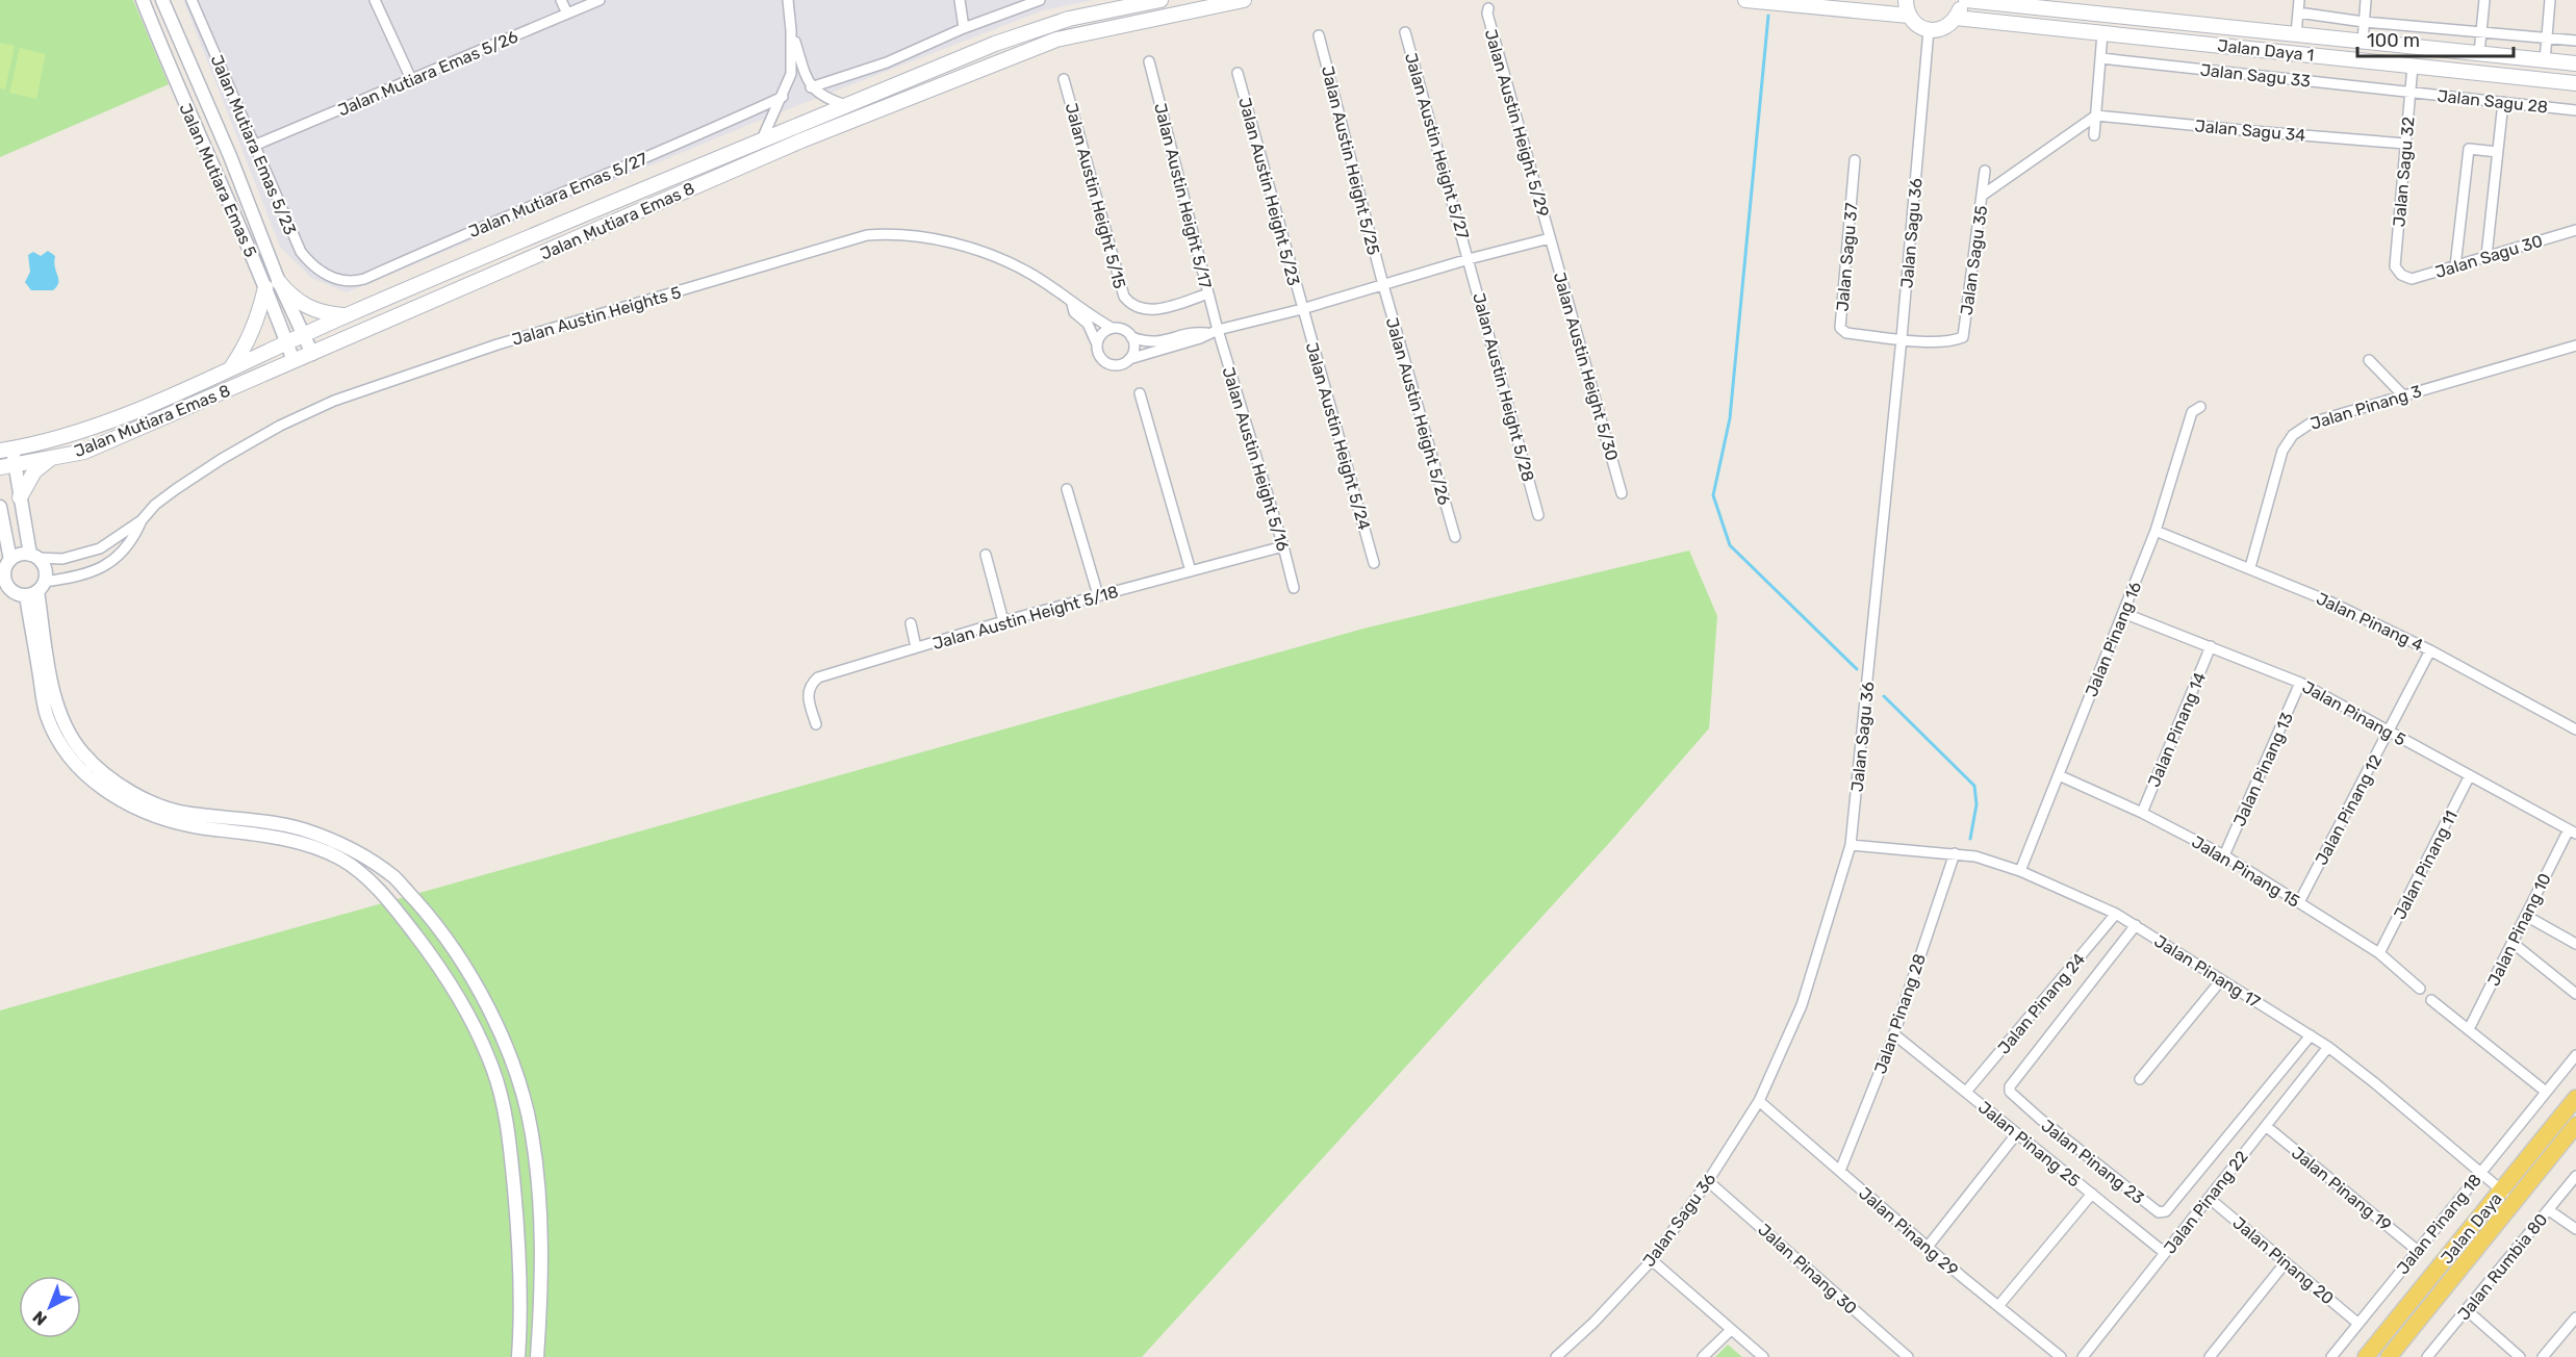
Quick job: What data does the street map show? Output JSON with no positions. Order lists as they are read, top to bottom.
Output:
{
  "streets": {
    "main road": ["Jalan Daya 1", "Jalan Mutiara Emas 8", "Jalan Daya"],
    "street": [
      "Jalan Mutiara Emas 5/26",
      "Jalan Sagu 33",
      "Jalan Sagu 28",
      "Jalan Austin Height 5/29",
      "Jalan Sagu 34",
      "Jalan Mutiara Emas 5/23",
      "Jalan Austin Height 5/27",
      "Jalan Austin Height 5/25",
      "Jalan Sagu 32",
      "Jalan Mutiara Emas 5",
      "Jalan Austin Height 5/23",
      "Jalan Mutiara Emas 5/27",
      "Jalan Austin Height 5/15",
      "Jalan Austin Height 5/17",
      "Jalan Sagu 36",
      "Jalan Sagu 30",
      "Jalan Sagu 37",
      "Jalan Sagu 35",
      "Jalan Austin Heights 5",
      "Jalan Austin Height 5/30",
      "Jalan Austin Height 5/28",
      "Jalan Pinang 3",
      "Jalan Austin Height 5/26",
      "Jalan Austin Height 5/24",
      "Jalan Austin Height 5/16",
      "Jalan Austin Height 5/18",
      "Jalan Pinang 4",
      "Jalan Pinang 16",
      "Jalan Pinang 5",
      "Jalan Pinang 14",
      "Jalan Pinang 13",
      "Jalan Pinang 12",
      "Jalan Pinang 11",
      "Jalan Pinang 15",
      "Jalan Pinang 10",
      "Jalan Pinang 17",
      "Jalan Pinang 24",
      "Jalan Pinang 28",
      "Jalan Pinang 25",
      "Jalan Pinang 23",
      "Jalan Pinang 19",
      "Jalan Pinang 22",
      "Jalan Pinang 18",
      "Jalan Pinang 29",
      "Jalan Pinang 20",
      "Jalan Rumbia 80",
      "Jalan Pinang 30"
    ]
  },
  "crossings": [
    ["Jalan Daya 1", "Jalan Sagu 32"],
    ["Jalan Mutiara Emas 5/26", "Jalan Mutiara Emas 5/23"],
    ["Jalan Sagu 33", "Jalan Sagu 28"],
    ["Jalan Sagu 33", "Jalan Sagu 32"],
    ["Jalan Sagu 28", "Jalan Sagu 32"],
    ["Jalan Austin Height 5/29", "Jalan Austin Height 5/30"],
    ["Jalan Sagu 34", "Jalan Sagu 32"],
    ["Jalan Sagu 34", "Jalan Sagu 35"],
    ["Jalan Mutiara Emas 5/23", "Jalan Mutiara Emas 5/27"],
    ["Jalan Austin Height 5/27", "Jalan Austin Height 5/28"],
    ["Jalan Austin Height 5/25", "Jalan Austin Height 5/26"],
    ["Jalan Sagu 32", "Jalan Sagu 30"],
    ["Jalan Mutiara Emas 5", "Jalan Mutiara Emas 8"],
    ["Jalan Austin Height 5/23", "Jalan Austin Height 5/24"],
    ["Jalan Austin Height 5/15", "Jalan Austin Height 5/17"],
    ["Jalan Austin Height 5/17", "Jalan Austin Height 5/16"],
    ["Jalan Sagu 36", "Jalan Sagu 37"],
    ["Jalan Sagu 36", "Jalan Sagu 35"],
    ["Jalan Sagu 36", "Jalan Pinang 17"],
    ["Jalan Sagu 36", "Jalan Pinang 29"],
    ["Jalan Sagu 36", "Jalan Pinang 30"],
    ["Jalan Sagu 37", "Jalan Sagu 35"],
    ["Jalan Pinang 3", "Jalan Pinang 4"],
    ["Jalan Austin Height 5/16", "Jalan Austin Height 5/18"],
    ["Jalan Pinang 4", "Jalan Pinang 16"],
    ["Jalan Pinang 4", "Jalan Pinang 12"],
    ["Jalan Pinang 16", "Jalan Pinang 5"],
    ["Jalan Pinang 16", "Jalan Pinang 15"],
    ["Jalan Pinang 16", "Jalan Pinang 17"],
    ["Jalan Pinang 5", "Jalan Pinang 14"],
    ["Jalan Pinang 5", "Jalan Pinang 13"],
    ["Jalan Pinang 5", "Jalan Pinang 12"],
    ["Jalan Pinang 5", "Jalan Pinang 11"],
    ["Jalan Pinang 5", "Jalan Pinang 10"],
    ["Jalan Pinang 14", "Jalan Pinang 15"],
    ["Jalan Pinang 13", "Jalan Pinang 15"],
    ["Jalan Pinang 12", "Jalan Pinang 15"],
    ["Jalan Pinang 11", "Jalan Pinang 15"],
    ["Jalan Pinang 17", "Jalan Pinang 24"],
    ["Jalan Pinang 17", "Jalan Pinang 28"],
    ["Jalan Pinang 17", "Jalan Pinang 23"],
    ["Jalan Pinang 17", "Jalan Pinang 22"],
    ["Jalan Pinang 17", "Jalan Pinang 18"],
    ["Jalan Pinang 17", "Jalan Daya"],
    ["Jalan Pinang 24", "Jalan Pinang 25"],
    ["Jalan Pinang 28", "Jalan Pinang 25"],
    ["Jalan Pinang 28", "Jalan Pinang 29"],
    ["Jalan Pinang 25", "Jalan Pinang 22"],
    ["Jalan Pinang 19", "Jalan Pinang 22"],
    ["Jalan Pinang 19", "Jalan Pinang 18"],
    ["Jalan Pinang 22", "Jalan Pinang 20"],
    ["Jalan Pinang 18", "Jalan Pinang 20"]
  ],
  "scale_bar": "100 m",
  "north": "bottom left"
}
